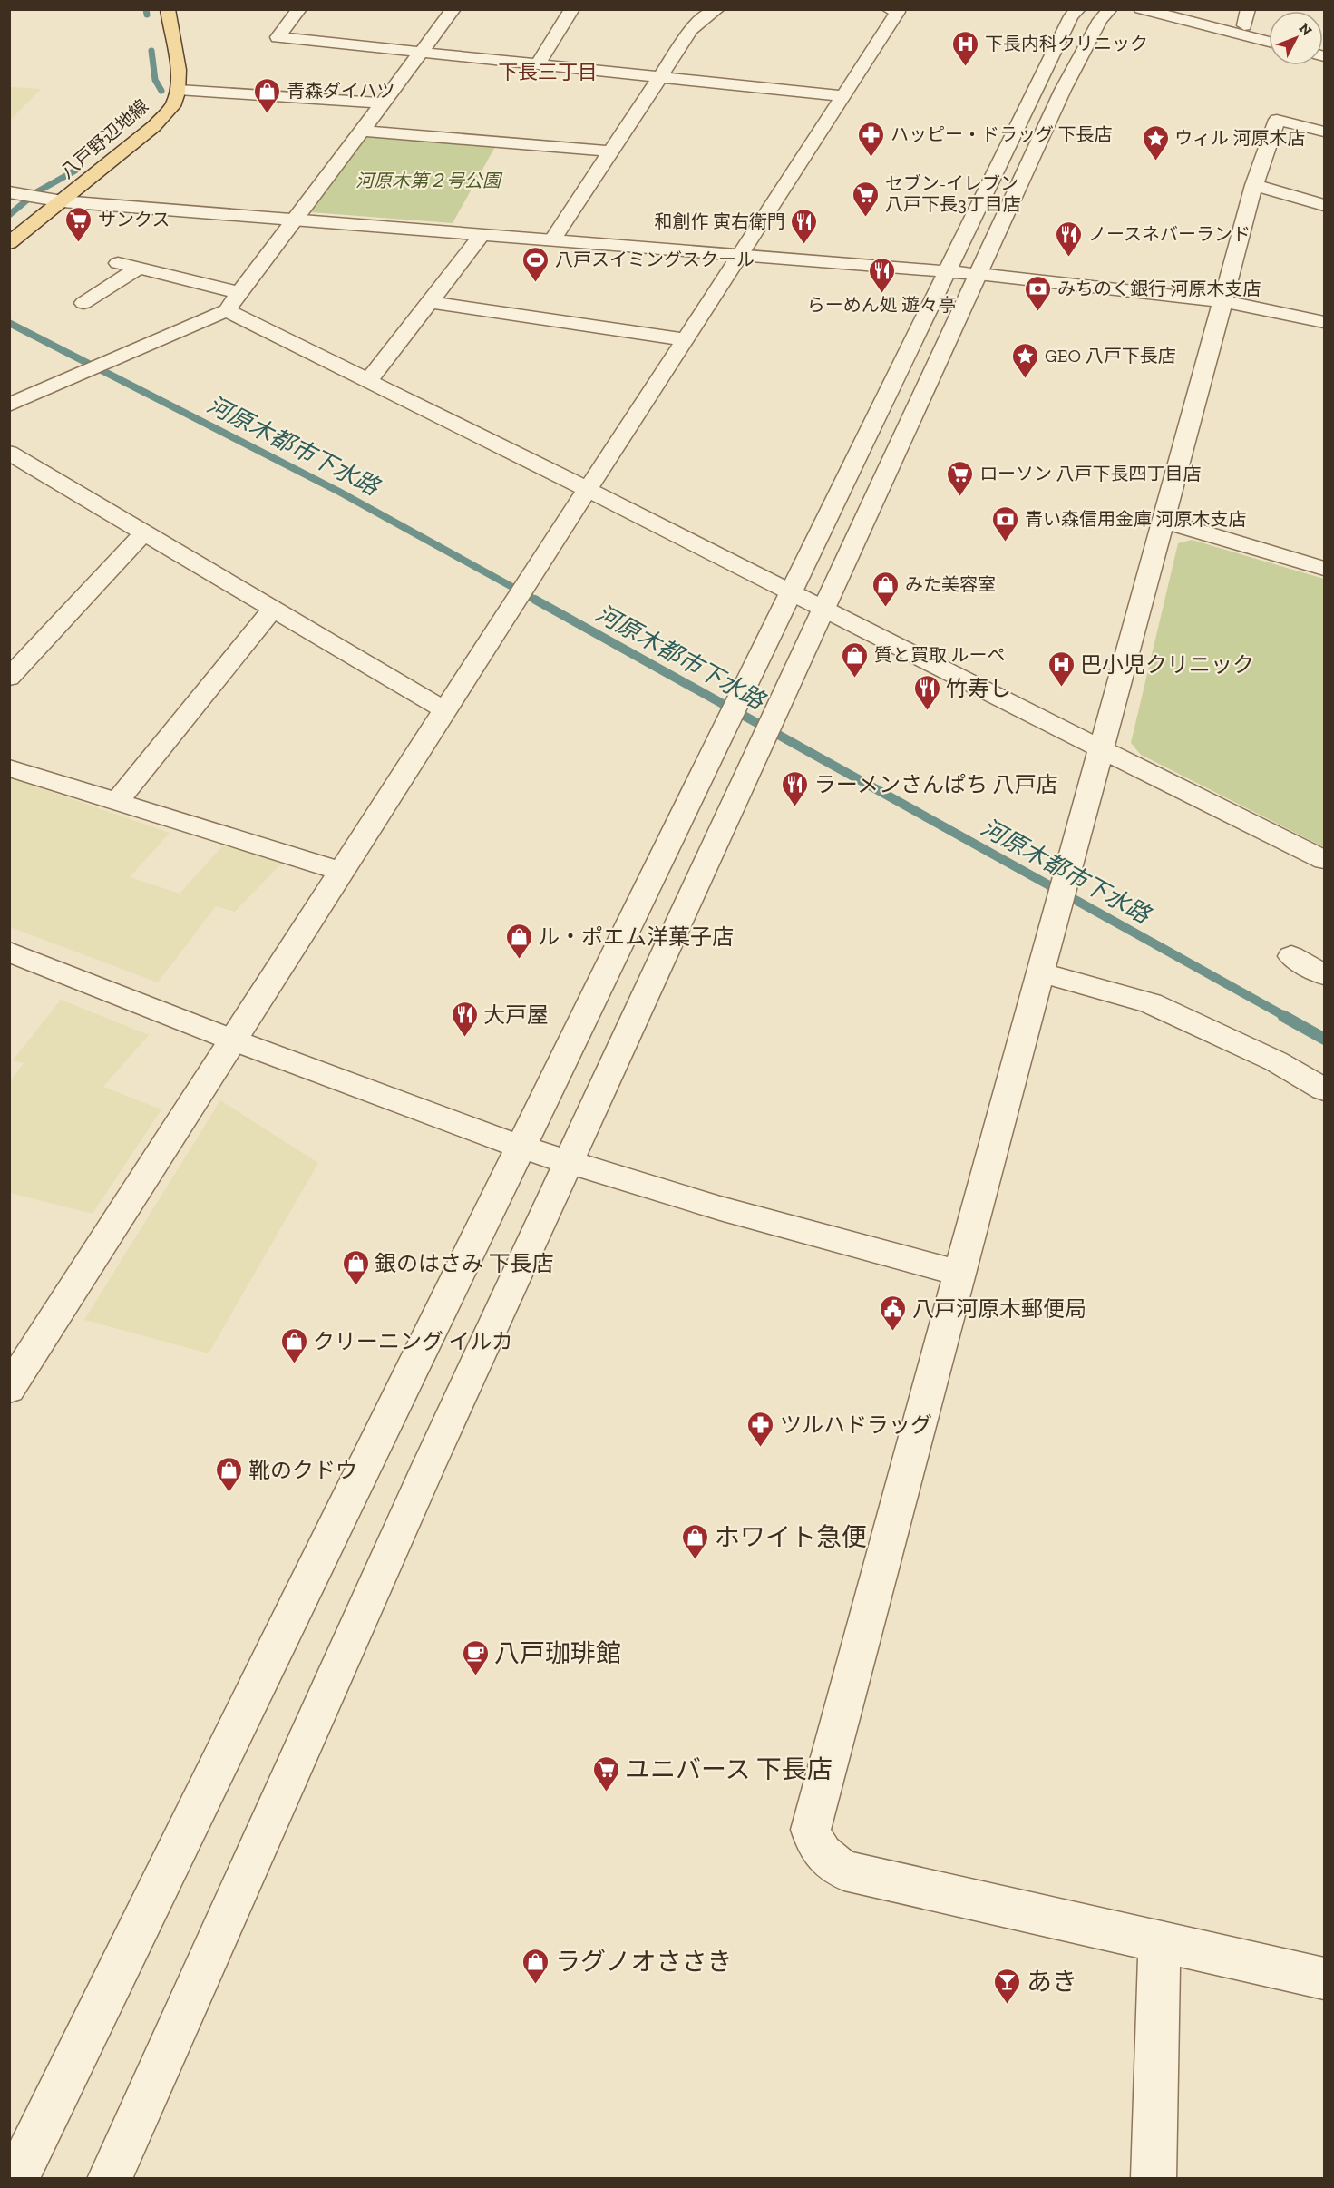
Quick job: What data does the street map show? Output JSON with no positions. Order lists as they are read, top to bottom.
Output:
{
  "streets": {
    "main road": ["八戸野辺地線"]
  },
  "districts": ["下長三丁目"],
  "water": ["河原木都市下水路"],
  "parks": ["河原木第２号公園"],
  "places": {
    "hospital": ["下長内科クリニック", "巴小児クリニック"],
    "shop": [
      "青森ダイハツ",
      "みた美容室",
      "質と買取 ルーペ",
      "ル・ポエム洋菓子店",
      "銀のはさみ 下長店",
      "クリーニング イルカ",
      "靴のクドウ",
      "ホワイト急便",
      "ラグノオささき"
    ],
    "pharmacy": ["ハッピー・ドラッグ 下長店", "ツルハドラッグ"],
    "place": ["ウィル 河原木店", "GEO 八戸下長店"],
    "supermarket": [
      "セブン-イレブン 八戸下長3丁目店",
      "サンクス",
      "ローソン 八戸下長四丁目店",
      "ユニバース 下長店"
    ],
    "restaurant": [
      "和創作 寅右衛門",
      "ノースネバーランド",
      "らーめん処 遊々亭",
      "竹寿し",
      "ラーメンさんぱち 八戸店",
      "大戸屋"
    ],
    "sports": ["八戸スイミングスクール"],
    "bank": ["みちのく銀行 河原木支店", "青い森信用金庫 河原木支店"],
    "public building": ["八戸河原木郵便局"],
    "cafe": ["八戸珈琲館"],
    "bar": ["あき"]
  },
  "north": "top right"
}
